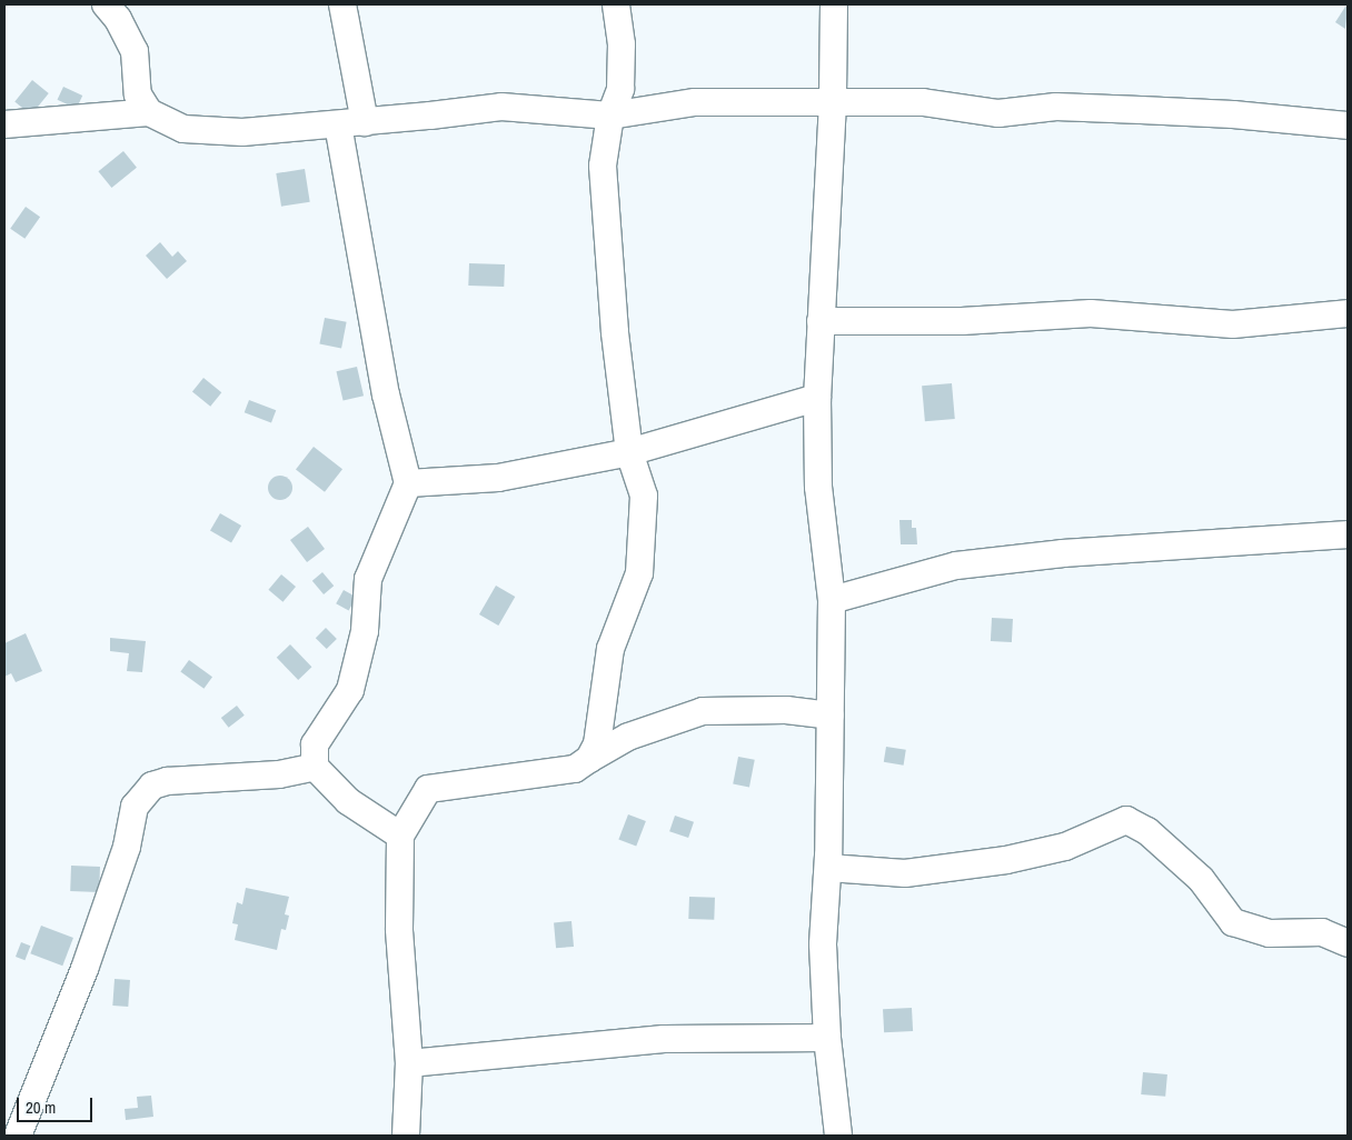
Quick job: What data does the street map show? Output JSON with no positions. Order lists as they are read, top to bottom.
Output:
{
  "scale_bar": "20 m"
}
